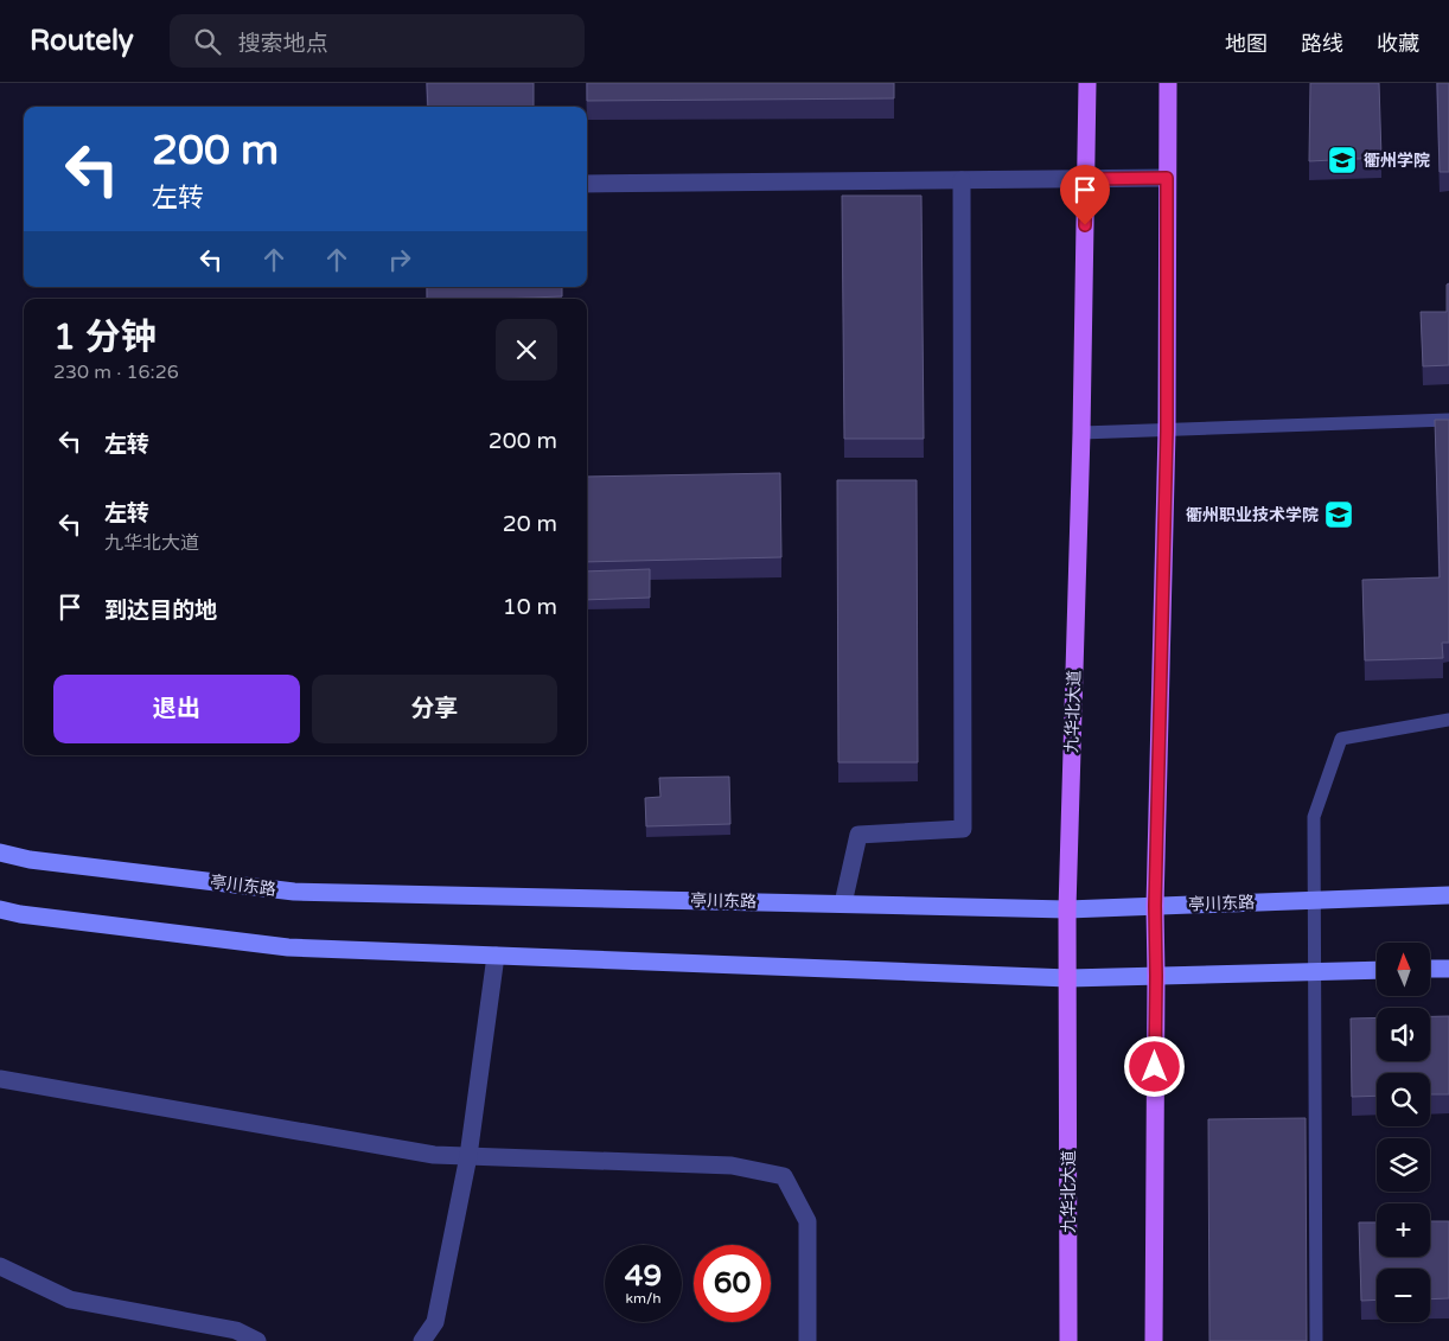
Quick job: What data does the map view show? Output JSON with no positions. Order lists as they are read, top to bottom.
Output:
{
  "streets": {
    "main road": ["九华北大道", "亭川东路"]
  },
  "crossings": [
    ["九华北大道", "亭川东路"]
  ],
  "places": {
    "school or university": ["衢州学院", "衢州职业技术学院"]
  },
  "north": "top",
  "page": {
    "header": "Routely",
    "search": "搜索地点",
    "nav": ["地图", "路线", "收藏"],
    "turn": ["200 m", "左转"],
    "heading": ["1 分钟", "230 m · 16:26"],
    "list": [
      {
        "name": "左转",
        "value": "200 m"
      },
      {
        "name": "左转",
        "note": "九华北大道",
        "value": "20 m"
      },
      {
        "name": "到达目的地",
        "value": "10 m"
      }
    ],
    "buttons": ["退出", "分享"],
    "map_buttons": ["+", "−"],
    "speed": "49 km/h",
    "limit": "60"
  }
}
